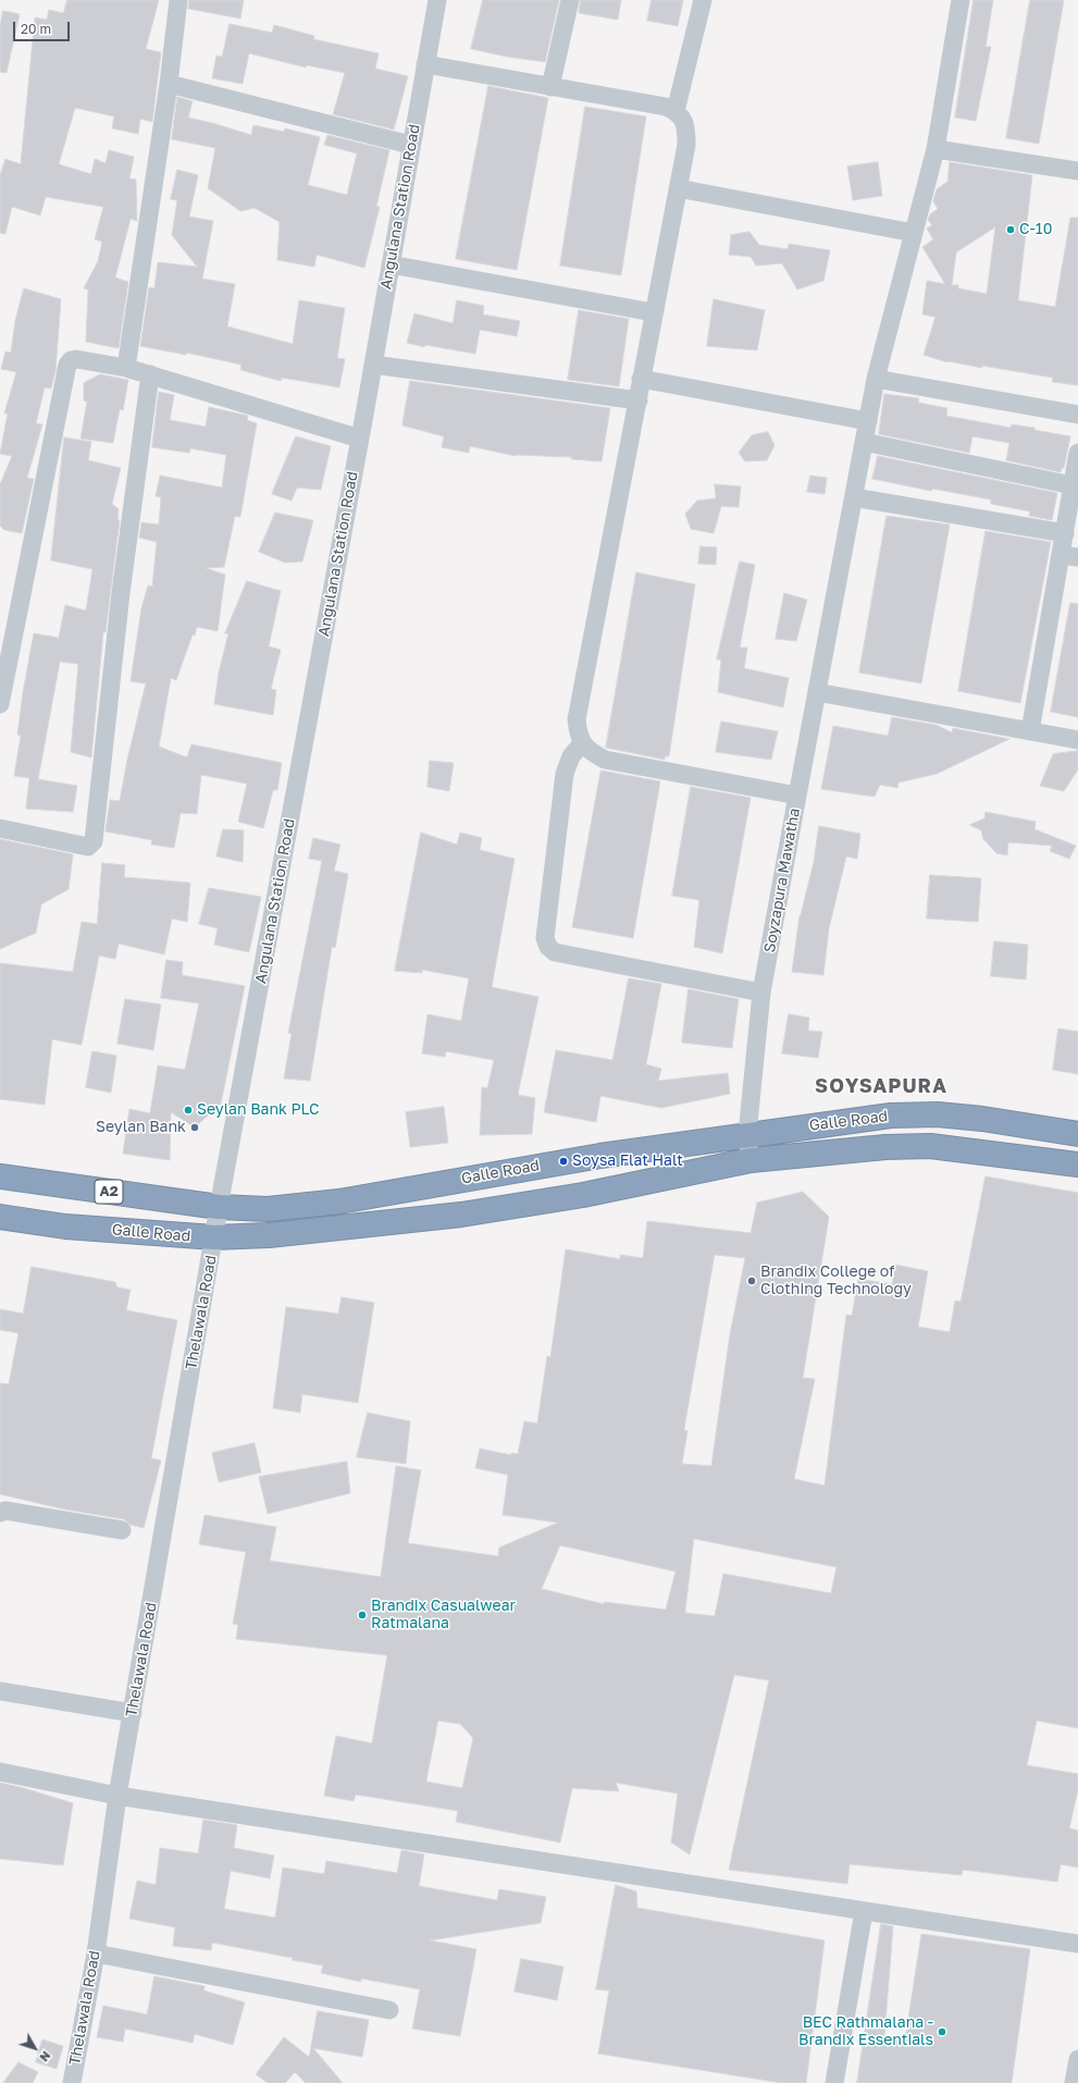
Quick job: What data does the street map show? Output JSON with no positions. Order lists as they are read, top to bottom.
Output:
{
  "streets": {
    "highway": ["Galle Road", "A2"],
    "street": ["Angulana Station Road", "Soyzapura Mawatha", "Thelawala Road"]
  },
  "crossings": [
    ["Angulana Station Road", "Galle Road"],
    ["Soyzapura Mawatha", "Galle Road"],
    ["Galle Road", "Thelawala Road"]
  ],
  "districts": ["SOYSAPURA"],
  "places": [
    "C-10",
    "Seylan Bank PLC",
    "Seylan Bank",
    "Soysa Flat Halt",
    "Brandix College of Clothing Technology",
    "Brandix Casualwear Ratmalana",
    "BEC Rathmalana - Brandix Essentials"
  ],
  "scale_bar": "20 m",
  "north": "bottom right"
}
